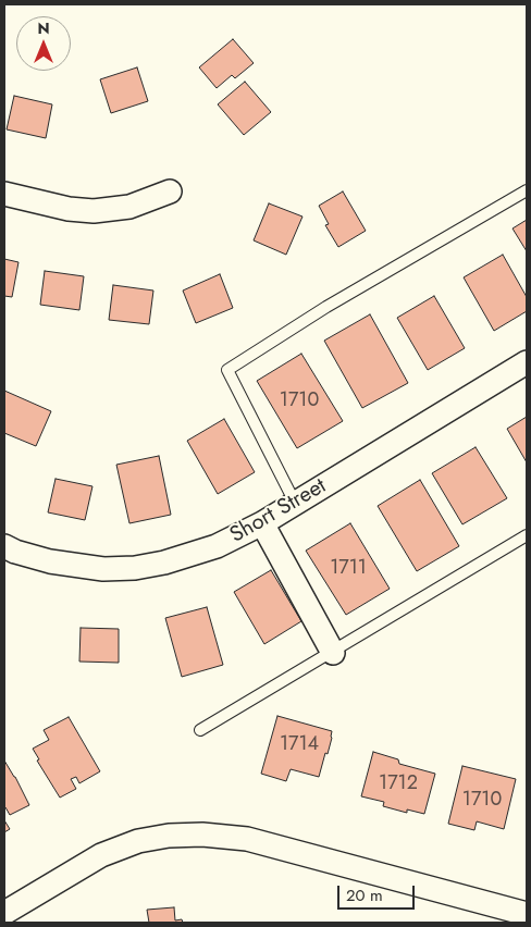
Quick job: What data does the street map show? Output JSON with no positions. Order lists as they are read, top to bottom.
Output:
{
  "streets": {
    "street": ["Short Street"]
  },
  "house_numbers": [
    "1710",
    "1711",
    "1714",
    "1712",
    "1710"
  ],
  "scale_bar": "20 m",
  "north": "top"
}
